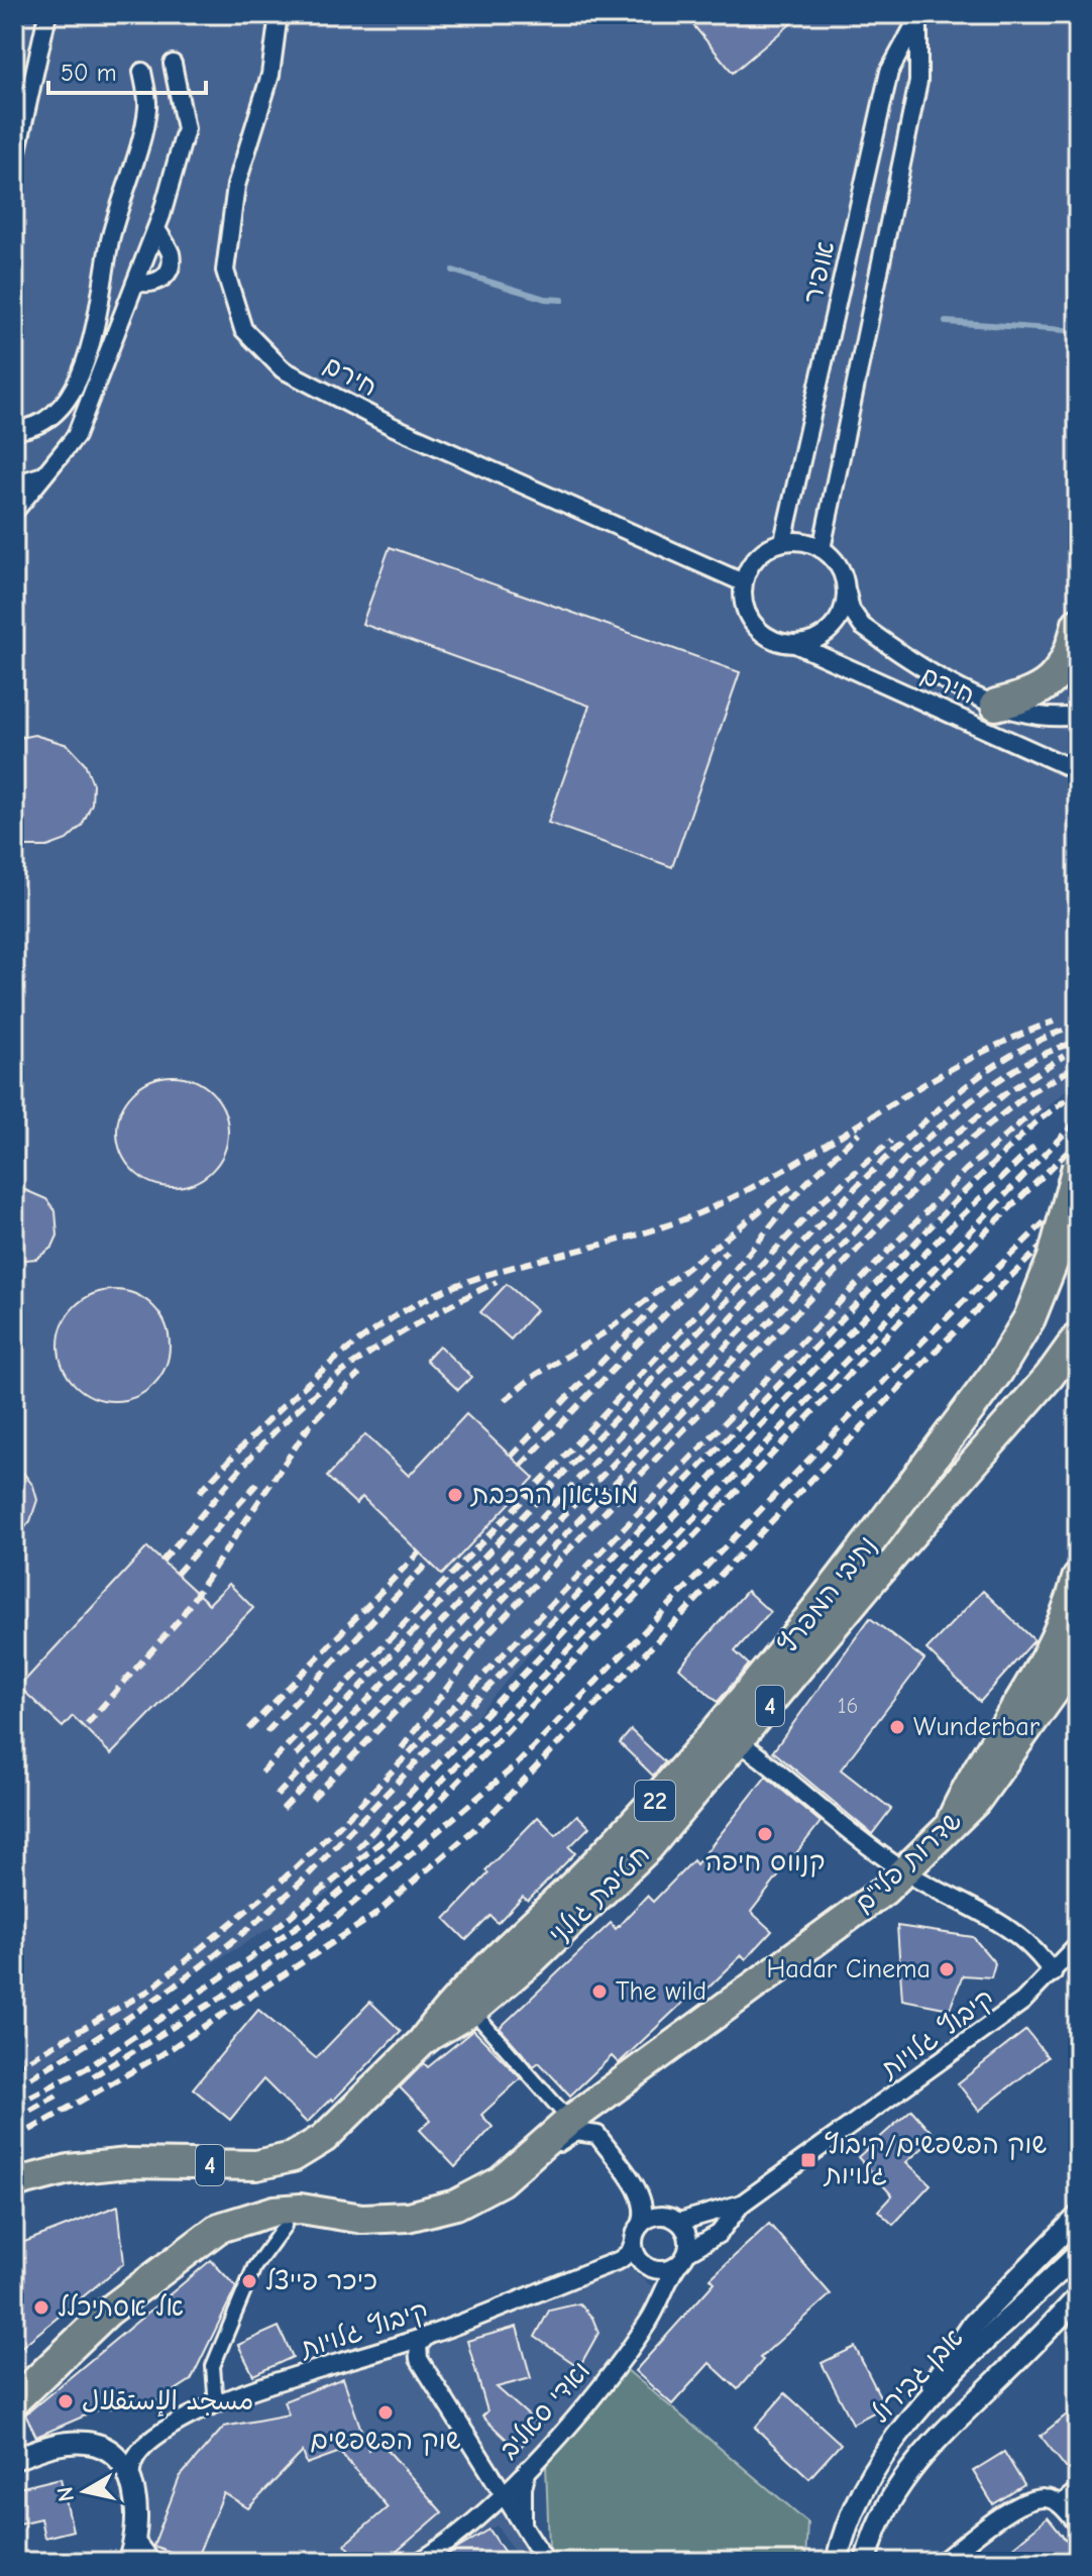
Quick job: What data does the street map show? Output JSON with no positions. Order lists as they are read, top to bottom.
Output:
{
  "streets": {
    "highway": [
      "נתיבי המפרץ",
      "4",
      "22",
      "שדרות פלי\"ם",
      "חטיבת גולני"
    ],
    "street": [
      "אופיר",
      "חירם",
      "קיבוץ גלויות",
      "אבן גבירול",
      "ואדי סאליב"
    ]
  },
  "crossings": [
    ["אופיר", "חירם"],
    ["נתיבי המפרץ", "חטיבת גולני"],
    ["קיבוץ גלויות", "ואדי סאליב"]
  ],
  "places": {
    "other": [
      "מוזיאון הרכבת",
      "Wunderbar",
      "קנווס חיפה",
      "Hadar Cinema",
      "The wild",
      "כיכר פייצל",
      "אל אסתיכלל",
      "مسجد الإستقلال",
      "שוק הפשפשים"
    ],
    "transit": ["שוק הפשפשים/קיבוץ גלויות"]
  },
  "house_numbers": ["16"],
  "scale_bar": "50 m",
  "north": "left"
}
